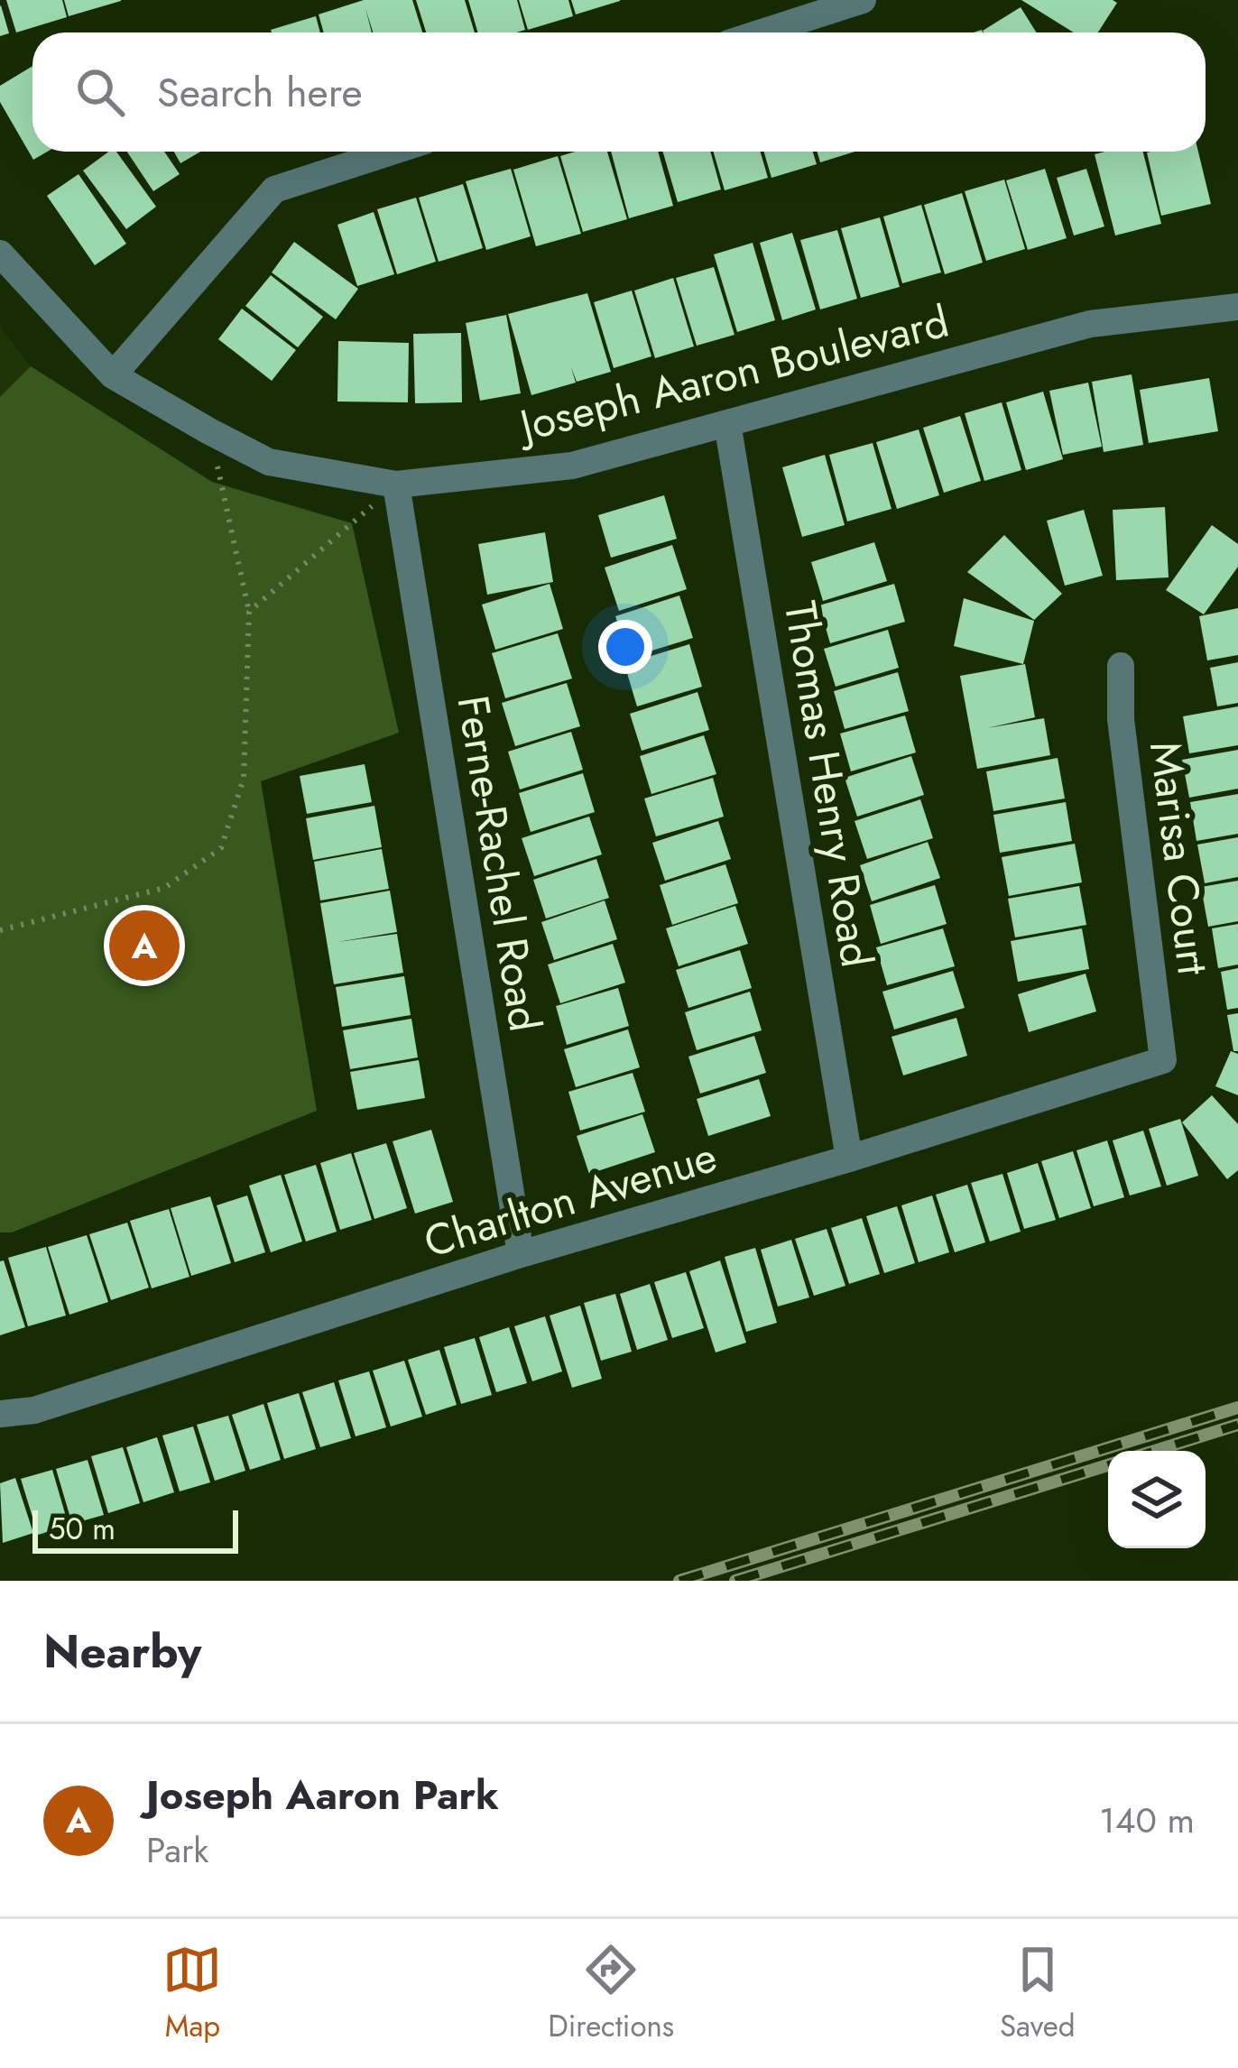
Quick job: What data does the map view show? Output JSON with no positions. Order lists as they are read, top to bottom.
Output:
{
  "streets": {
    "street": [
      "Joseph Aaron Boulevard",
      "Thomas Henry Road",
      "Marisa Court",
      "Ferne-Rachel Road",
      "Charlton Avenue"
    ]
  },
  "crossings": [
    ["Joseph Aaron Boulevard", "Thomas Henry Road"],
    ["Joseph Aaron Boulevard", "Ferne-Rachel Road"],
    ["Thomas Henry Road", "Charlton Avenue"],
    ["Marisa Court", "Charlton Avenue"],
    ["Ferne-Rachel Road", "Charlton Avenue"]
  ],
  "scale_bar": "50 m",
  "page": {
    "search": "Search here",
    "pins": "A",
    "scale": "50 m",
    "heading": "Nearby",
    "list": [
      {
        "mark": "A",
        "name": "Joseph Aaron Park",
        "note": "Park",
        "value": "140 m"
      }
    ],
    "nav": ["Map", "Directions", "Saved"]
  }
}
